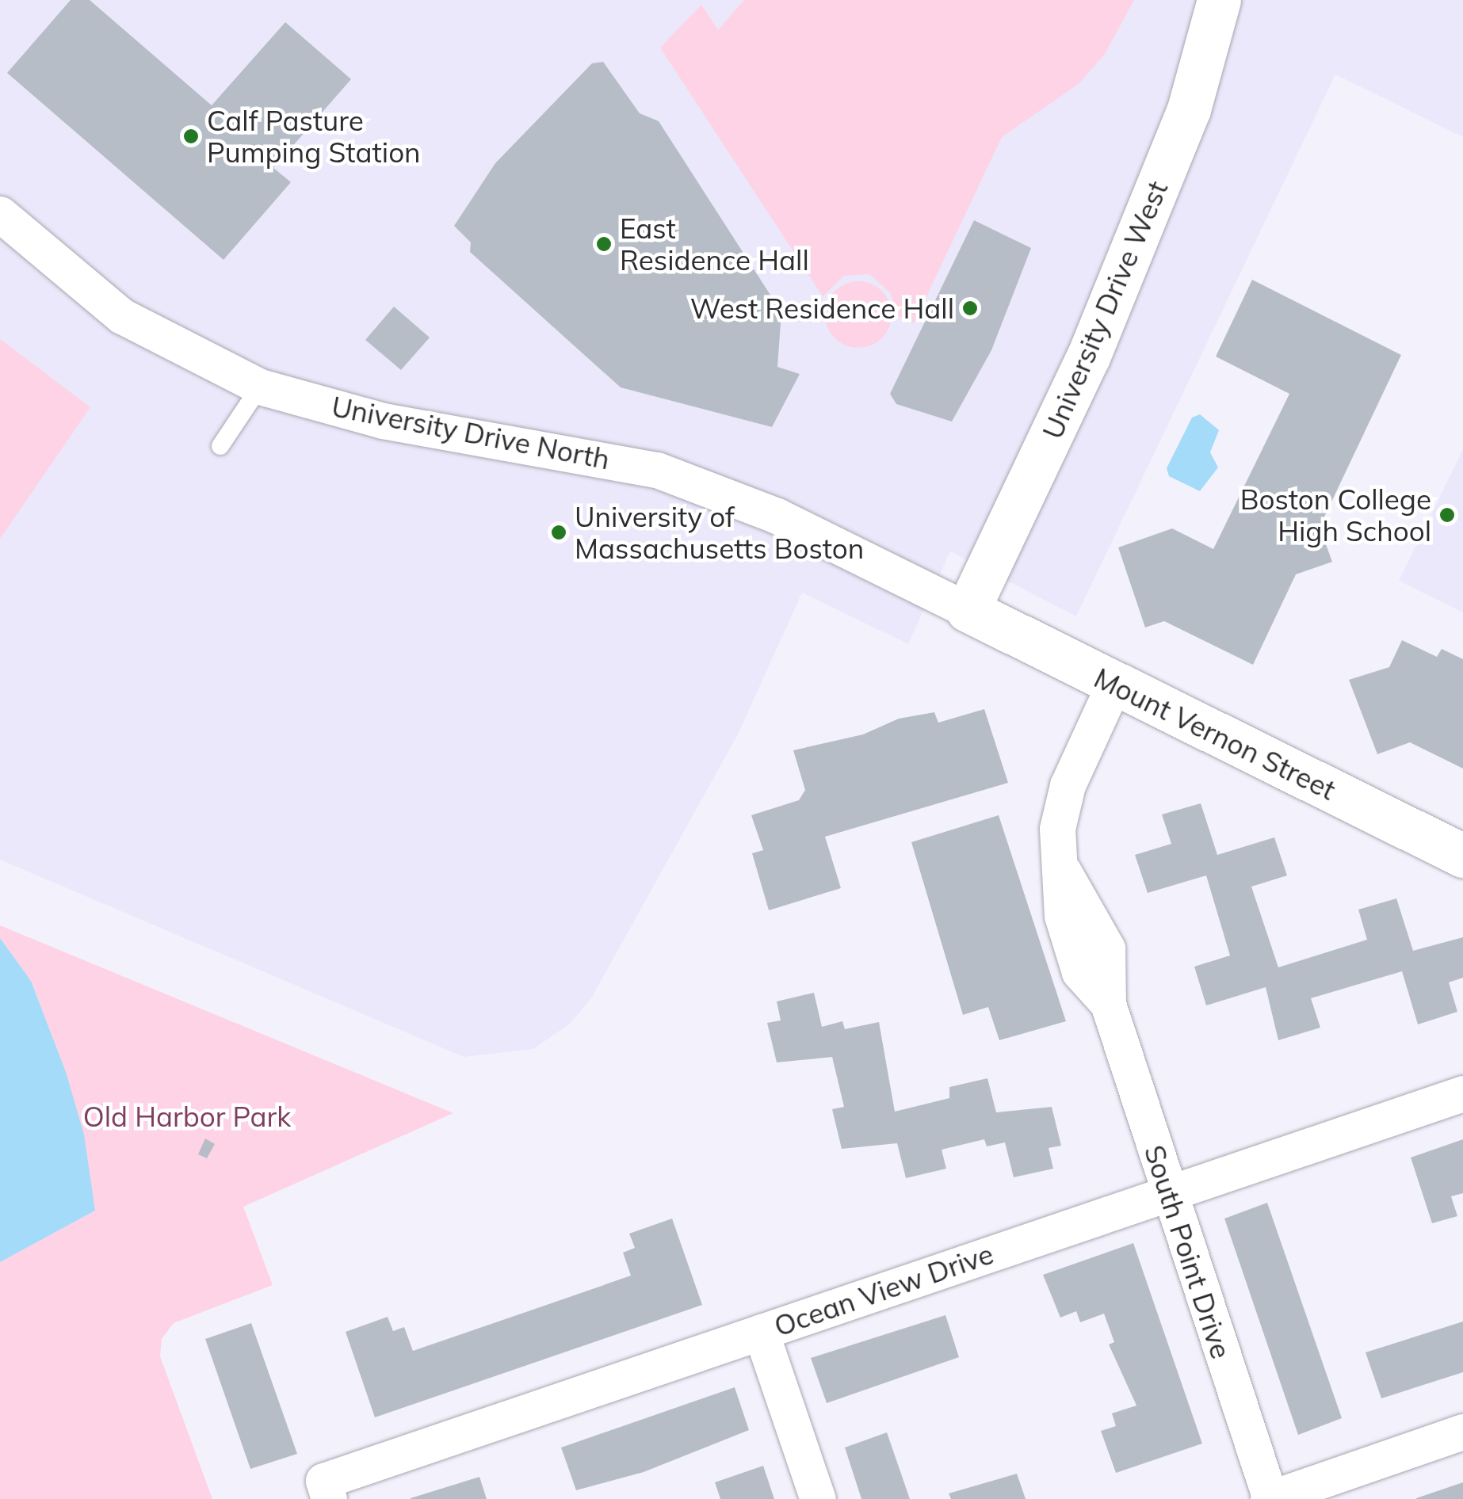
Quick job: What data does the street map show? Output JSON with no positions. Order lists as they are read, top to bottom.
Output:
{
  "streets": {
    "street": [
      "University Drive West",
      "University Drive North",
      "Mount Vernon Street",
      "South Point Drive",
      "Ocean View Drive"
    ]
  },
  "crossings": [
    ["University Drive West", "University Drive North"],
    ["University Drive West", "Mount Vernon Street"],
    ["University Drive North", "Mount Vernon Street"],
    ["Mount Vernon Street", "South Point Drive"],
    ["South Point Drive", "Ocean View Drive"]
  ],
  "parks": ["Old Harbor Park"],
  "places": [
    "Calf Pasture Pumping Station",
    "East Residence Hall",
    "West Residence Hall",
    "Boston College High School",
    "University of Massachusetts Boston"
  ]
}
